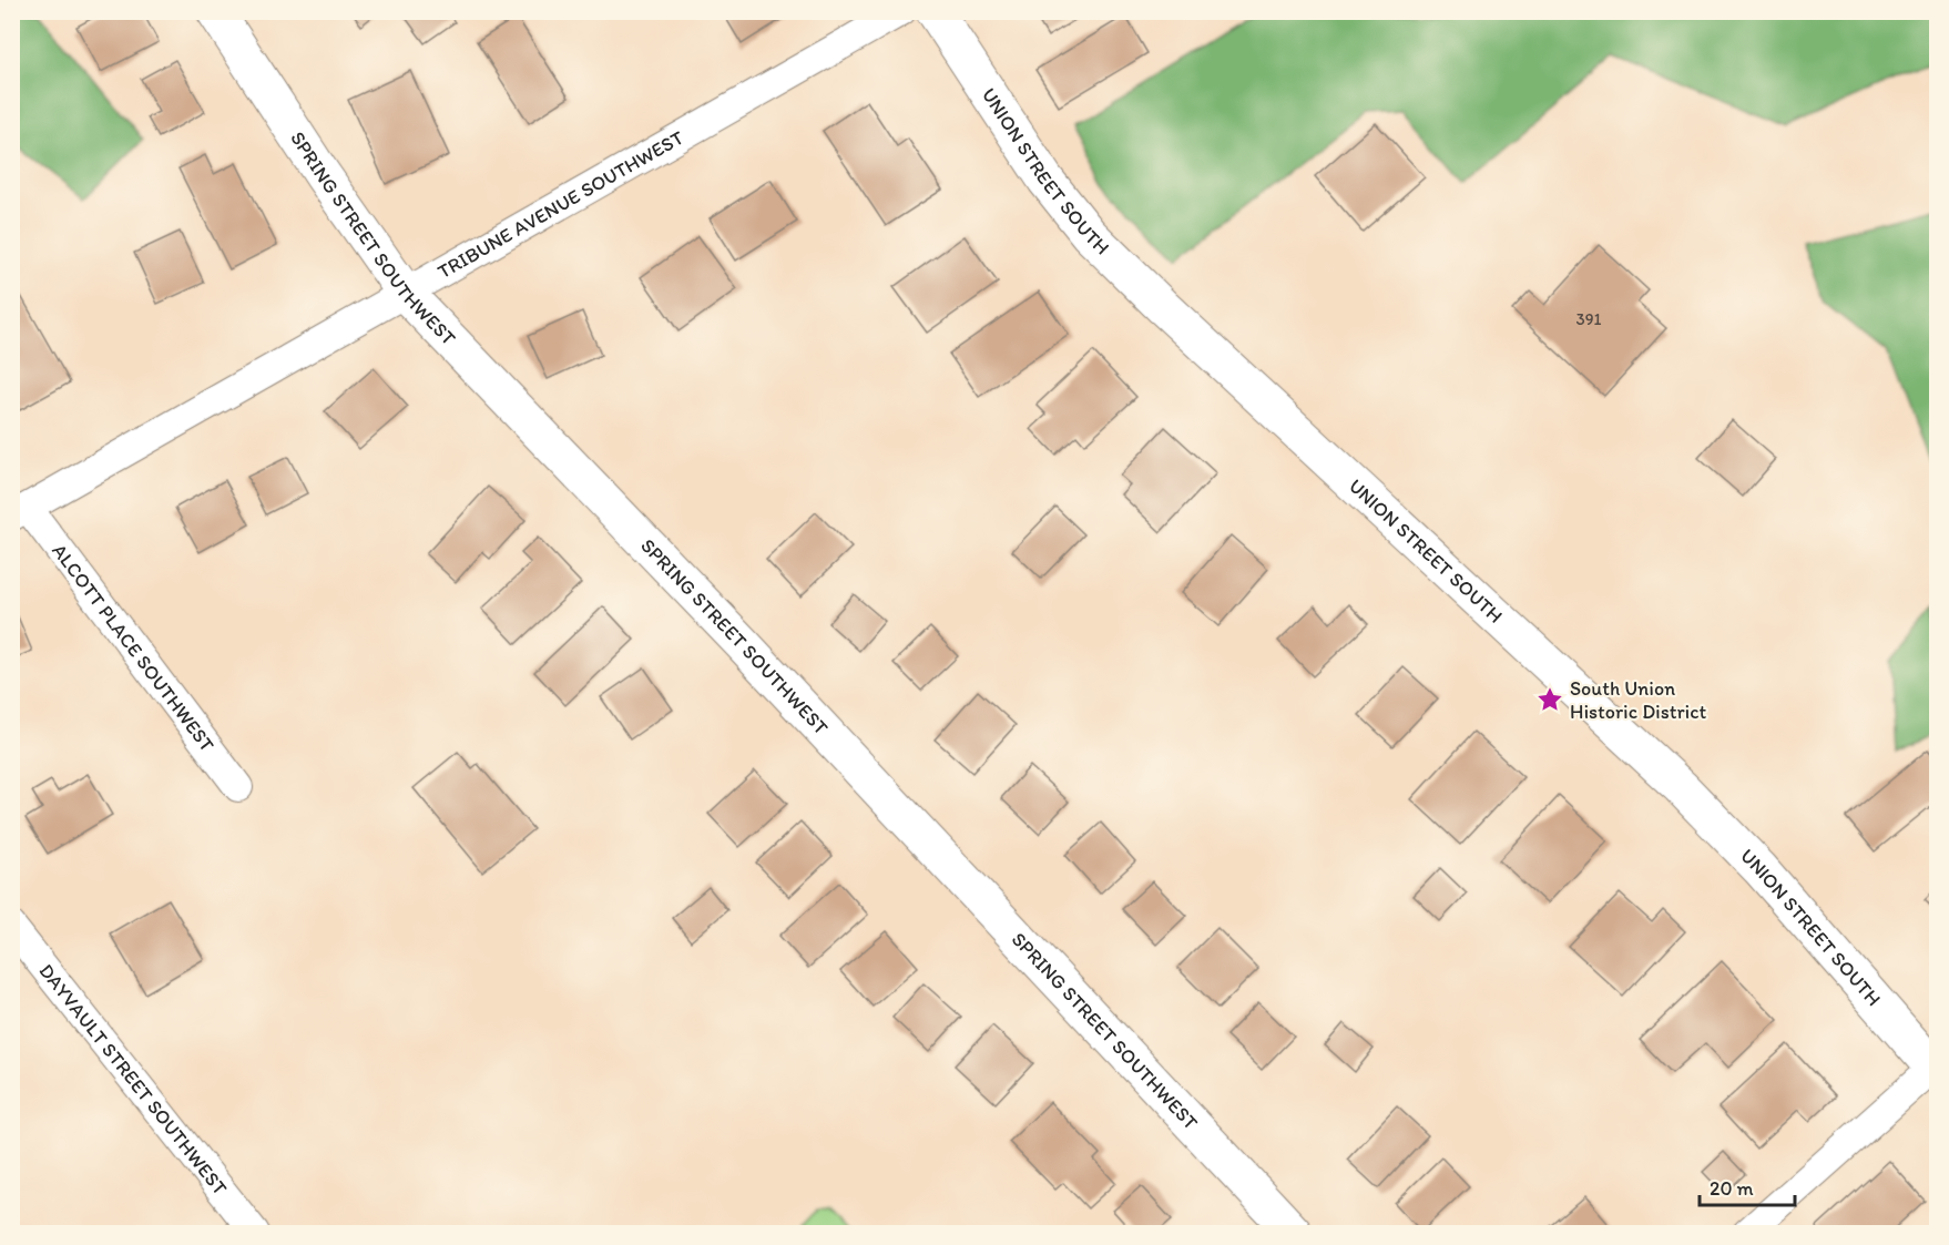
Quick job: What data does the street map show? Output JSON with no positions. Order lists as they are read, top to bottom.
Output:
{
  "streets": {
    "street": [
      "UNION STREET SOUTH",
      "TRIBUNE AVENUE SOUTHWEST",
      "SPRING STREET SOUTHWEST",
      "ALCOTT PLACE SOUTHWEST",
      "DAYVAULT STREET SOUTHWEST"
    ]
  },
  "crossings": [
    ["TRIBUNE AVENUE SOUTHWEST", "SPRING STREET SOUTHWEST"],
    ["TRIBUNE AVENUE SOUTHWEST", "ALCOTT PLACE SOUTHWEST"]
  ],
  "places": {
    "place": ["South Union Historic District"]
  },
  "house_numbers": ["391"],
  "scale_bar": "20 m"
}
